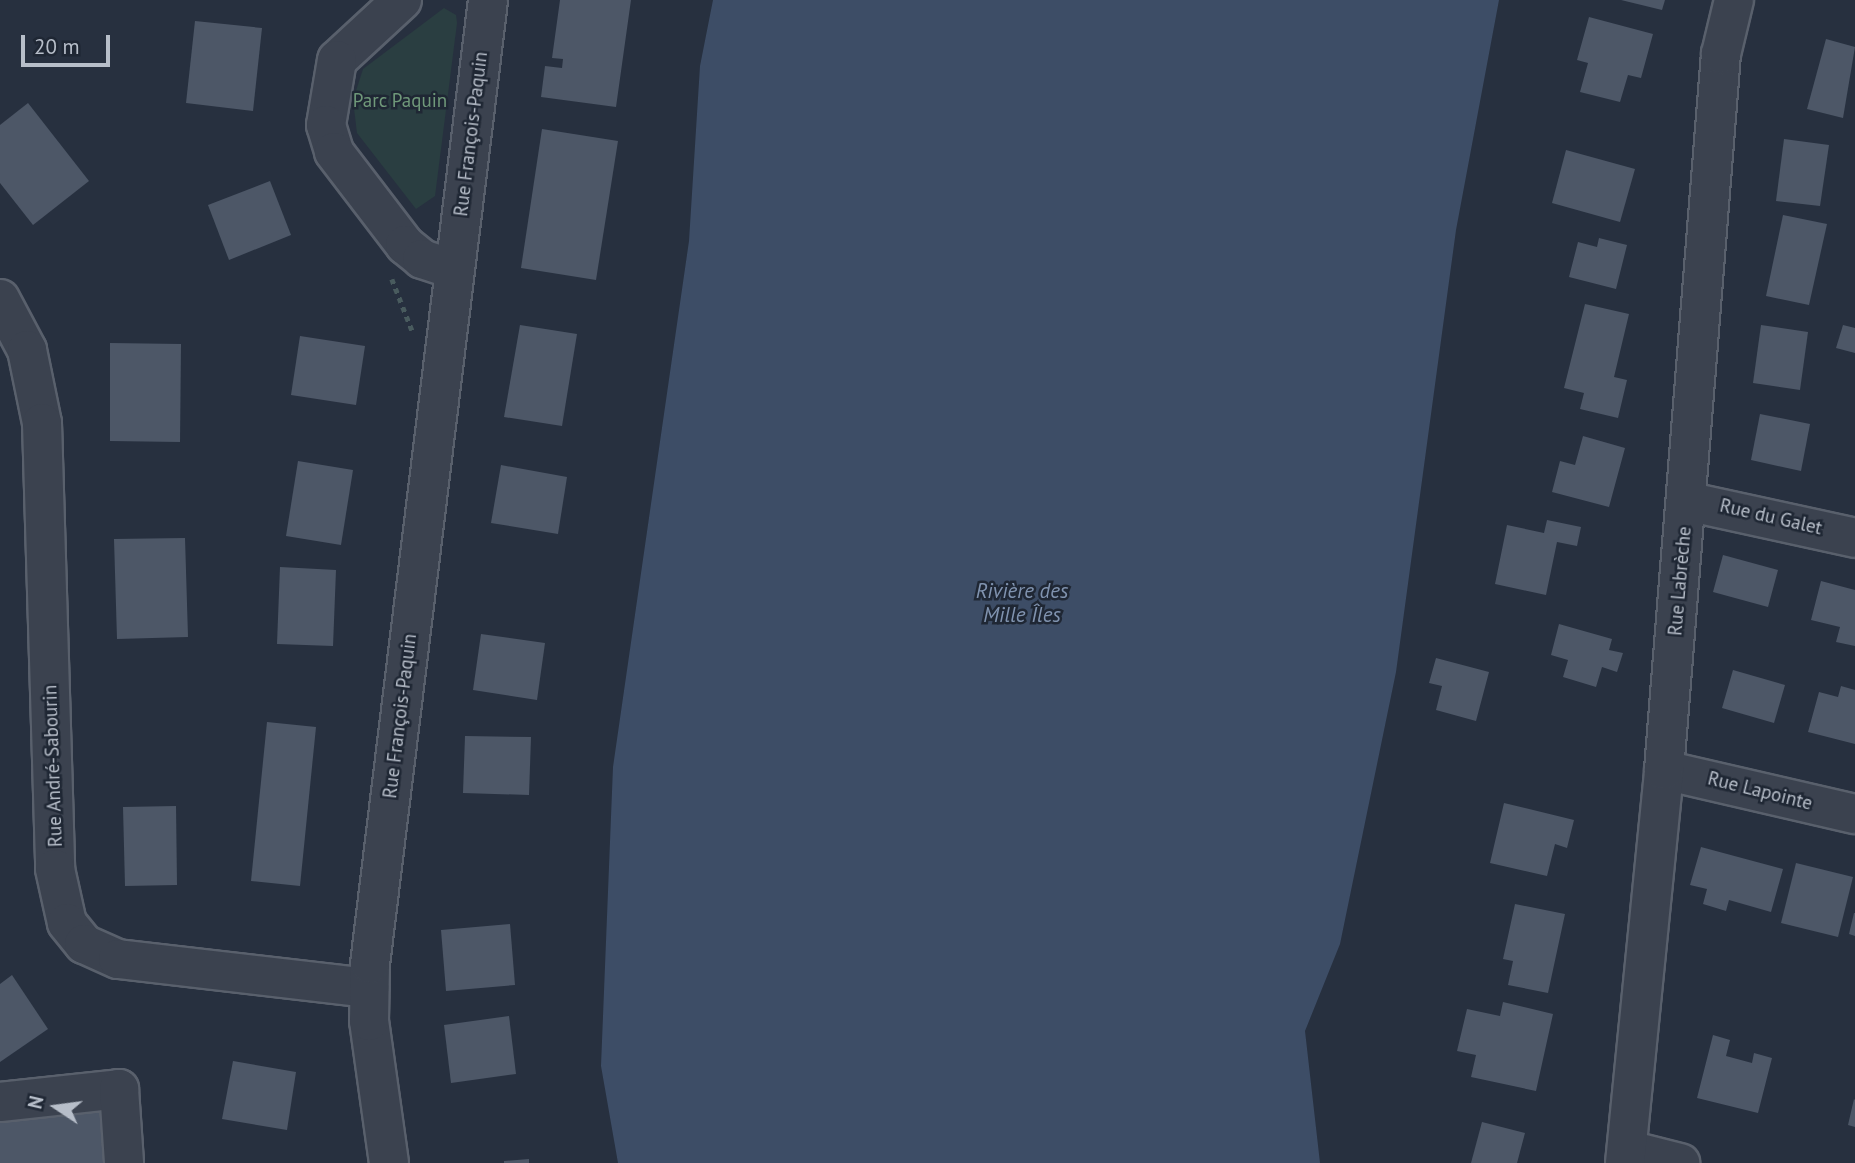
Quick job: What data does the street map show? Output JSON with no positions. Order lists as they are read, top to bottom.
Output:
{
  "streets": {
    "street": [
      "Rue François-Paquin",
      "Rue du Galet",
      "Rue Labrèche",
      "Rue André-Sabourin",
      "Rue Lapointe"
    ]
  },
  "crossings": [
    ["Rue François-Paquin", "Rue André-Sabourin"],
    ["Rue du Galet", "Rue Labrèche"],
    ["Rue Labrèche", "Rue Lapointe"]
  ],
  "water": ["Rivière des Mille Îles"],
  "parks": ["Parc Paquin"],
  "scale_bar": "20 m",
  "north": "left"
}
